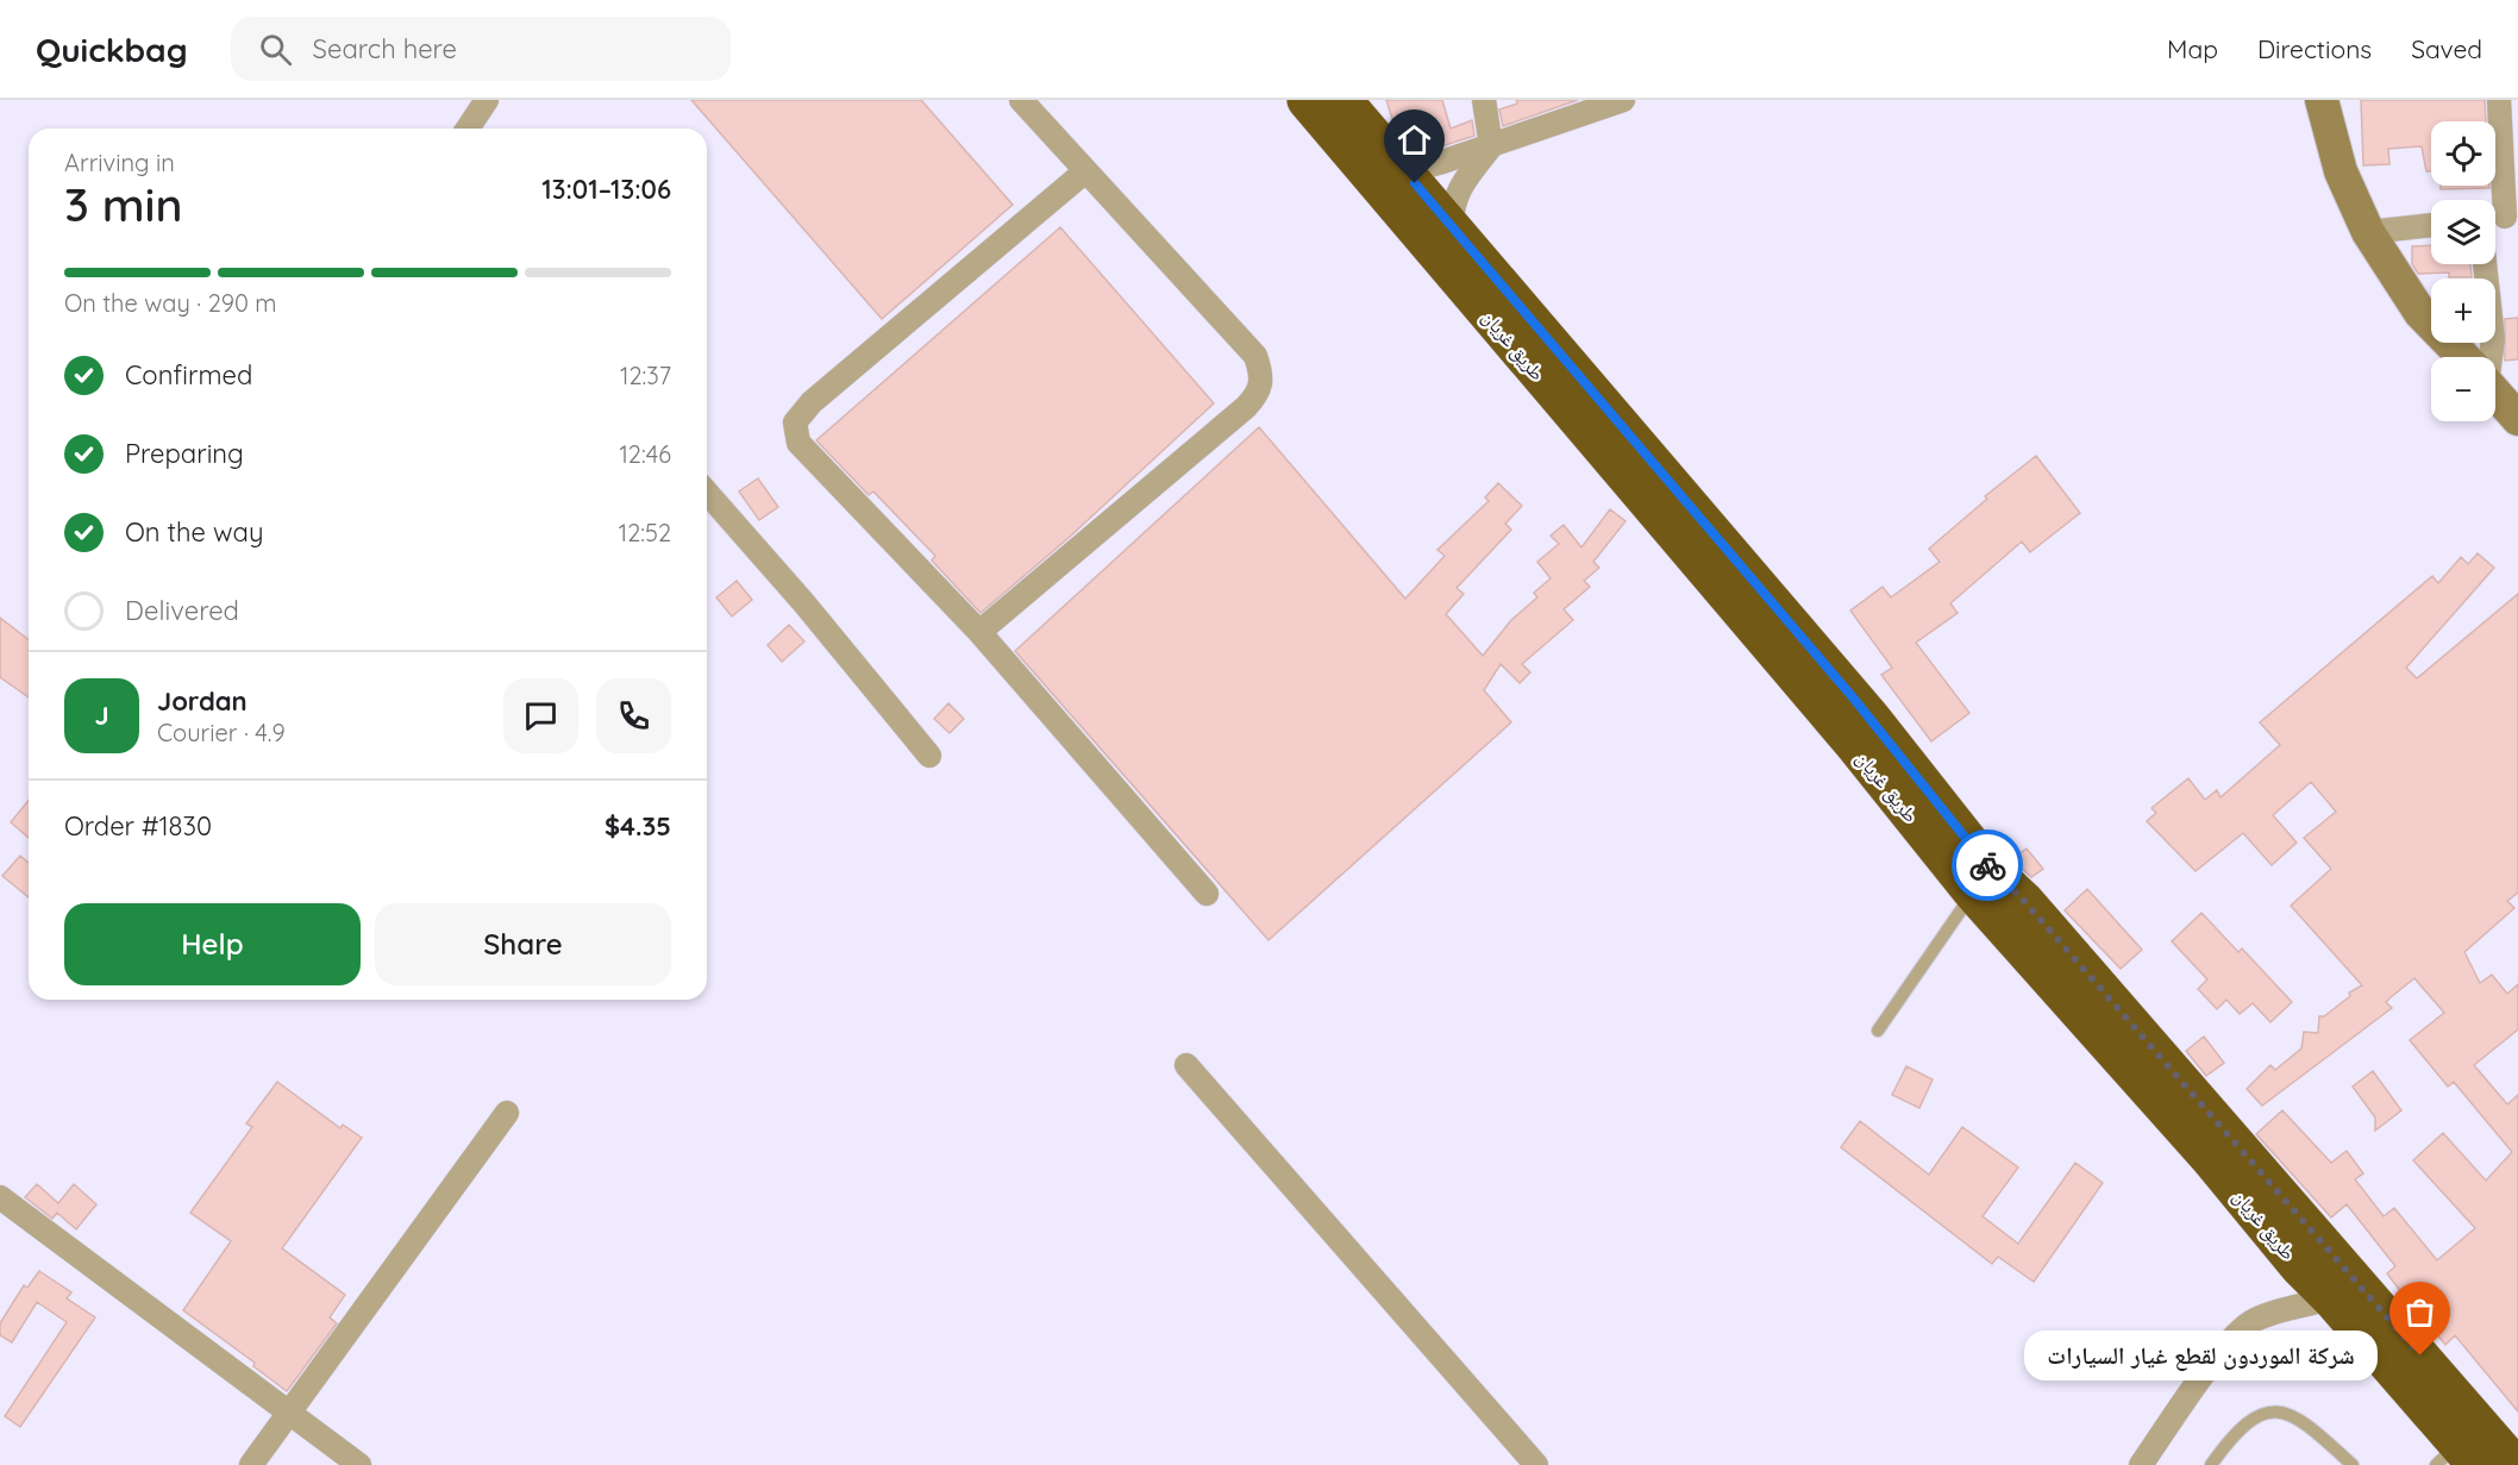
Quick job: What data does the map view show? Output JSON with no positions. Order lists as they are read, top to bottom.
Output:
{
  "streets": {
    "highway": ["طريق غريان"]
  },
  "places": ["شركة الموردون لقطع غيار السيارات"],
  "page": {
    "header": "Quickbag",
    "search": "Search here",
    "nav": ["Map", "Directions", "Saved"],
    "map_buttons": ["+", "−"],
    "heading": ["3 min", "Arriving in", "13:01–13:06"],
    "panel": [
      "Jordan",
      "Courier · 4.9",
      "Order #1830",
      "$4.35"
    ],
    "bar": "On the way · 290 m",
    "list": [
      ["Confirmed", "12:37"],
      ["Preparing", "12:46"],
      ["On the way", "12:52"],
      "Delivered"
    ],
    "round": "J",
    "buttons": ["Help", "Share"],
    "bubble": "شركة الموردون لقطع غيار السيارات"
  }
}
